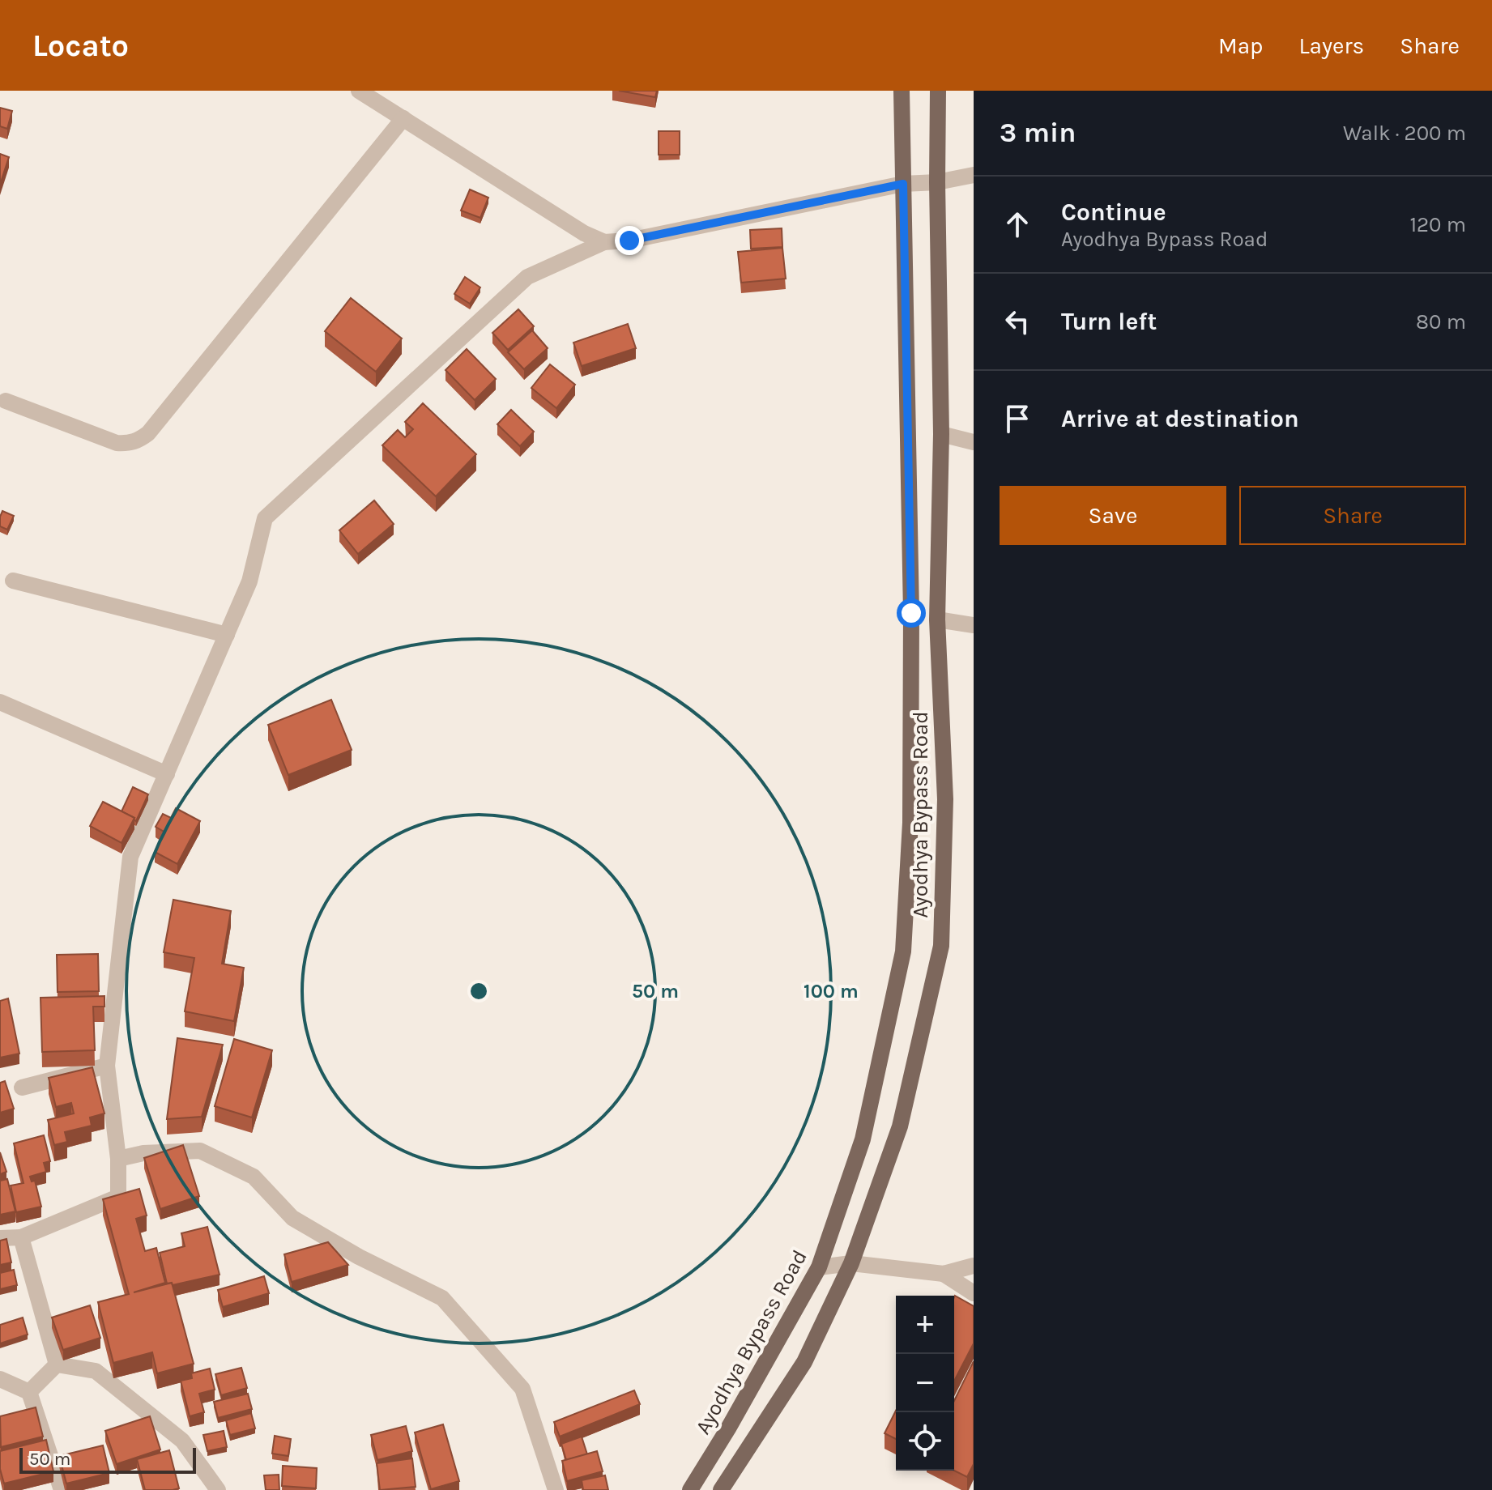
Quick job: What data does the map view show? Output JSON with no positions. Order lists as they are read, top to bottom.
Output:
{
  "streets": {
    "main road": ["Ayodhya Bypass Road"]
  },
  "scale_bar": "50 m",
  "page": {
    "header": "Locato",
    "nav": ["Map", "Layers", "Share"],
    "heading": ["3 min", "Walk · 200 m"],
    "list": [
      ["Continue", "Ayodhya Bypass Road", "120 m"],
      ["Turn left", "80 m"],
      "Arrive at destination"
    ],
    "buttons": ["Save", "Share"],
    "map_buttons": ["+", "−"],
    "scale": "50 m"
  },
  "rings": ["50 m", "100 m"]
}
